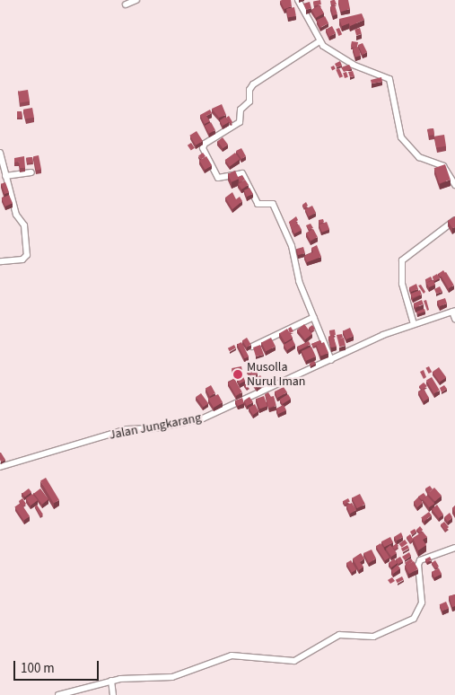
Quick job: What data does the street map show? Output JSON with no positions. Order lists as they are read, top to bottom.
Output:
{
  "streets": {
    "street": ["Jalan Jungkarang"]
  },
  "places": ["Musolla Nurul Iman"],
  "scale_bar": "100 m"
}
